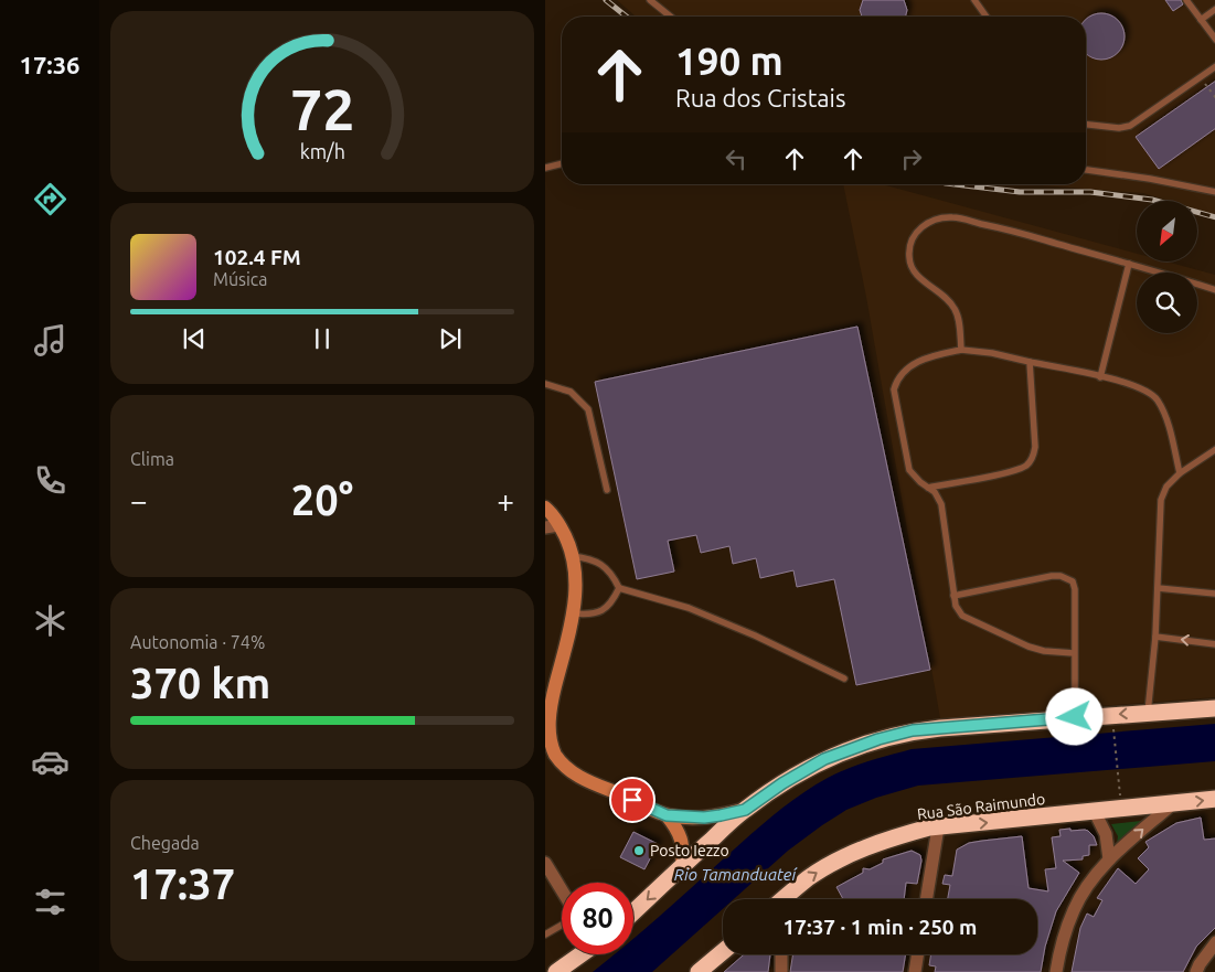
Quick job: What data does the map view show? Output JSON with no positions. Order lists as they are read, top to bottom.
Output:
{
  "streets": {
    "highway": ["Rua São Raimundo"]
  },
  "water": ["Rio Tamanduateí"],
  "places": ["Posto Iezzo"],
  "north": "bottom left",
  "page": {
    "tabs": "17:36",
    "turn": ["190 m", "Rua dos Cristais"],
    "song": ["102.4 FM", "Música"],
    "tile": [
      "Clima",
      ["Autonomia · 74%", "370 km"],
      ["Chegada", "17:37"]
    ],
    "heat": ["−", "20°", "+"],
    "limit": "80",
    "trip": "17:37 · 1 min · 250 m",
    "gauge": ["72", "km/h"]
  }
}
